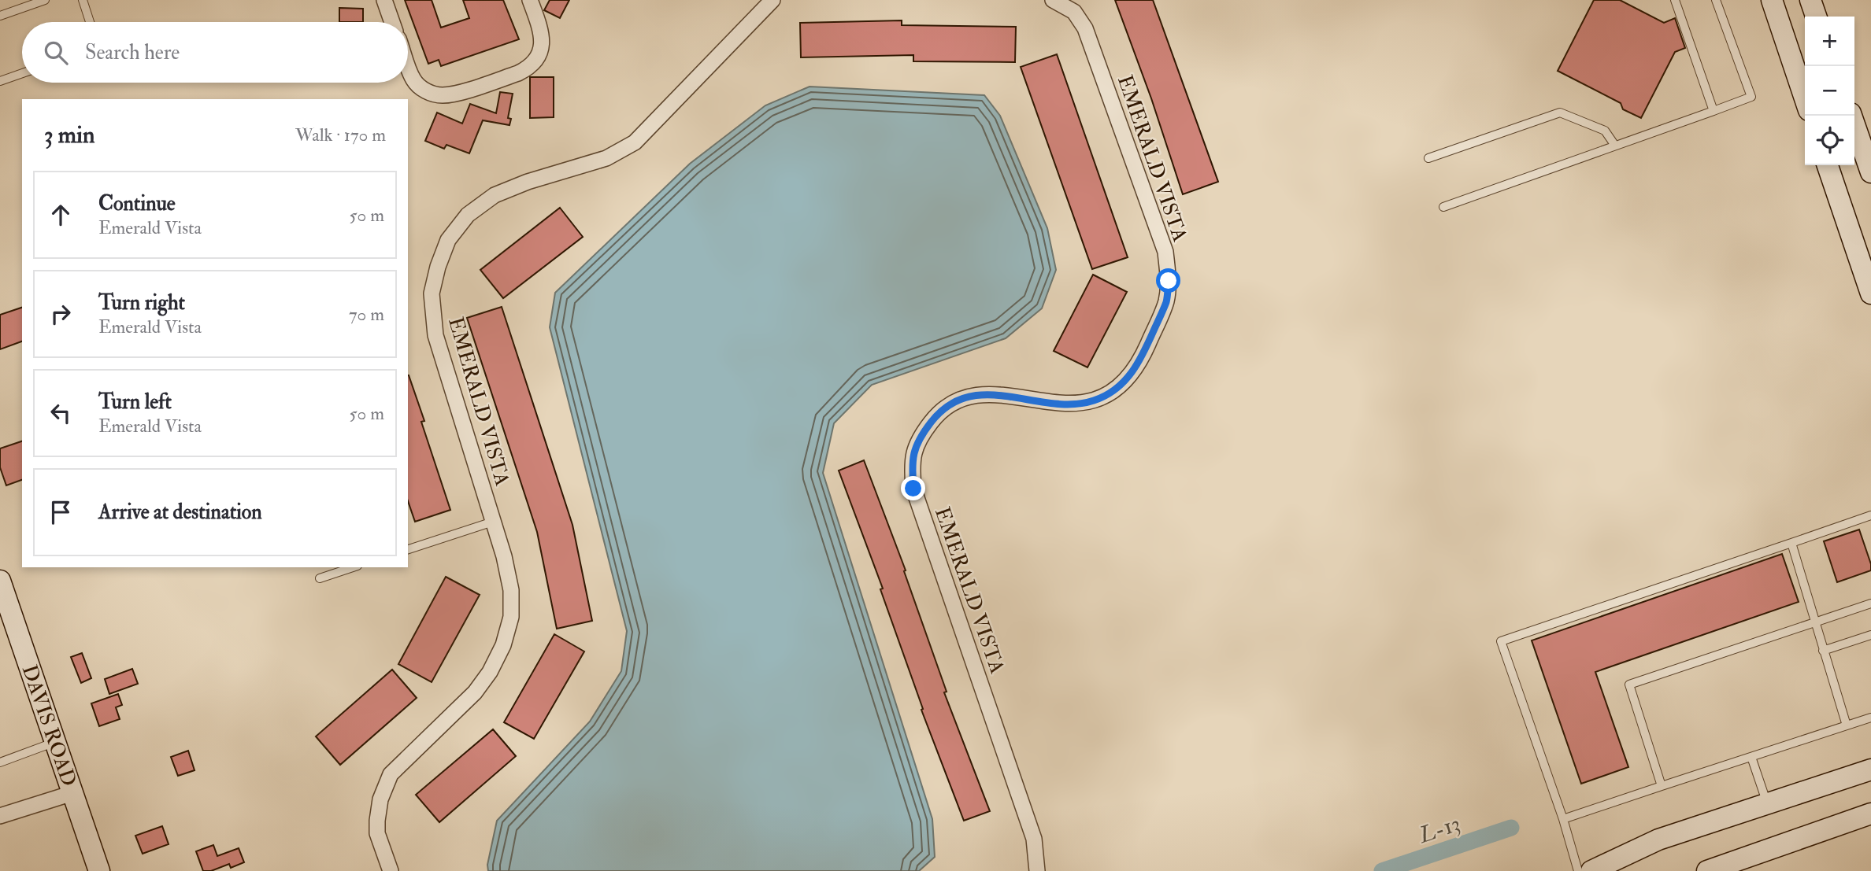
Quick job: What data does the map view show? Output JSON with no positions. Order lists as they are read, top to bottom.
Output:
{
  "streets": {
    "street": ["EMERALD VISTA", "DAVIS ROAD"]
  },
  "water": ["L-13"],
  "page": {
    "map_buttons": ["+", "−"],
    "search": "Search here",
    "heading": ["3 min", "Walk · 170 m"],
    "list": [
      ["Continue", "Emerald Vista", "50 m"],
      ["Turn right", "Emerald Vista", "70 m"],
      ["Turn left", "Emerald Vista", "50 m"],
      "Arrive at destination"
    ]
  }
}
